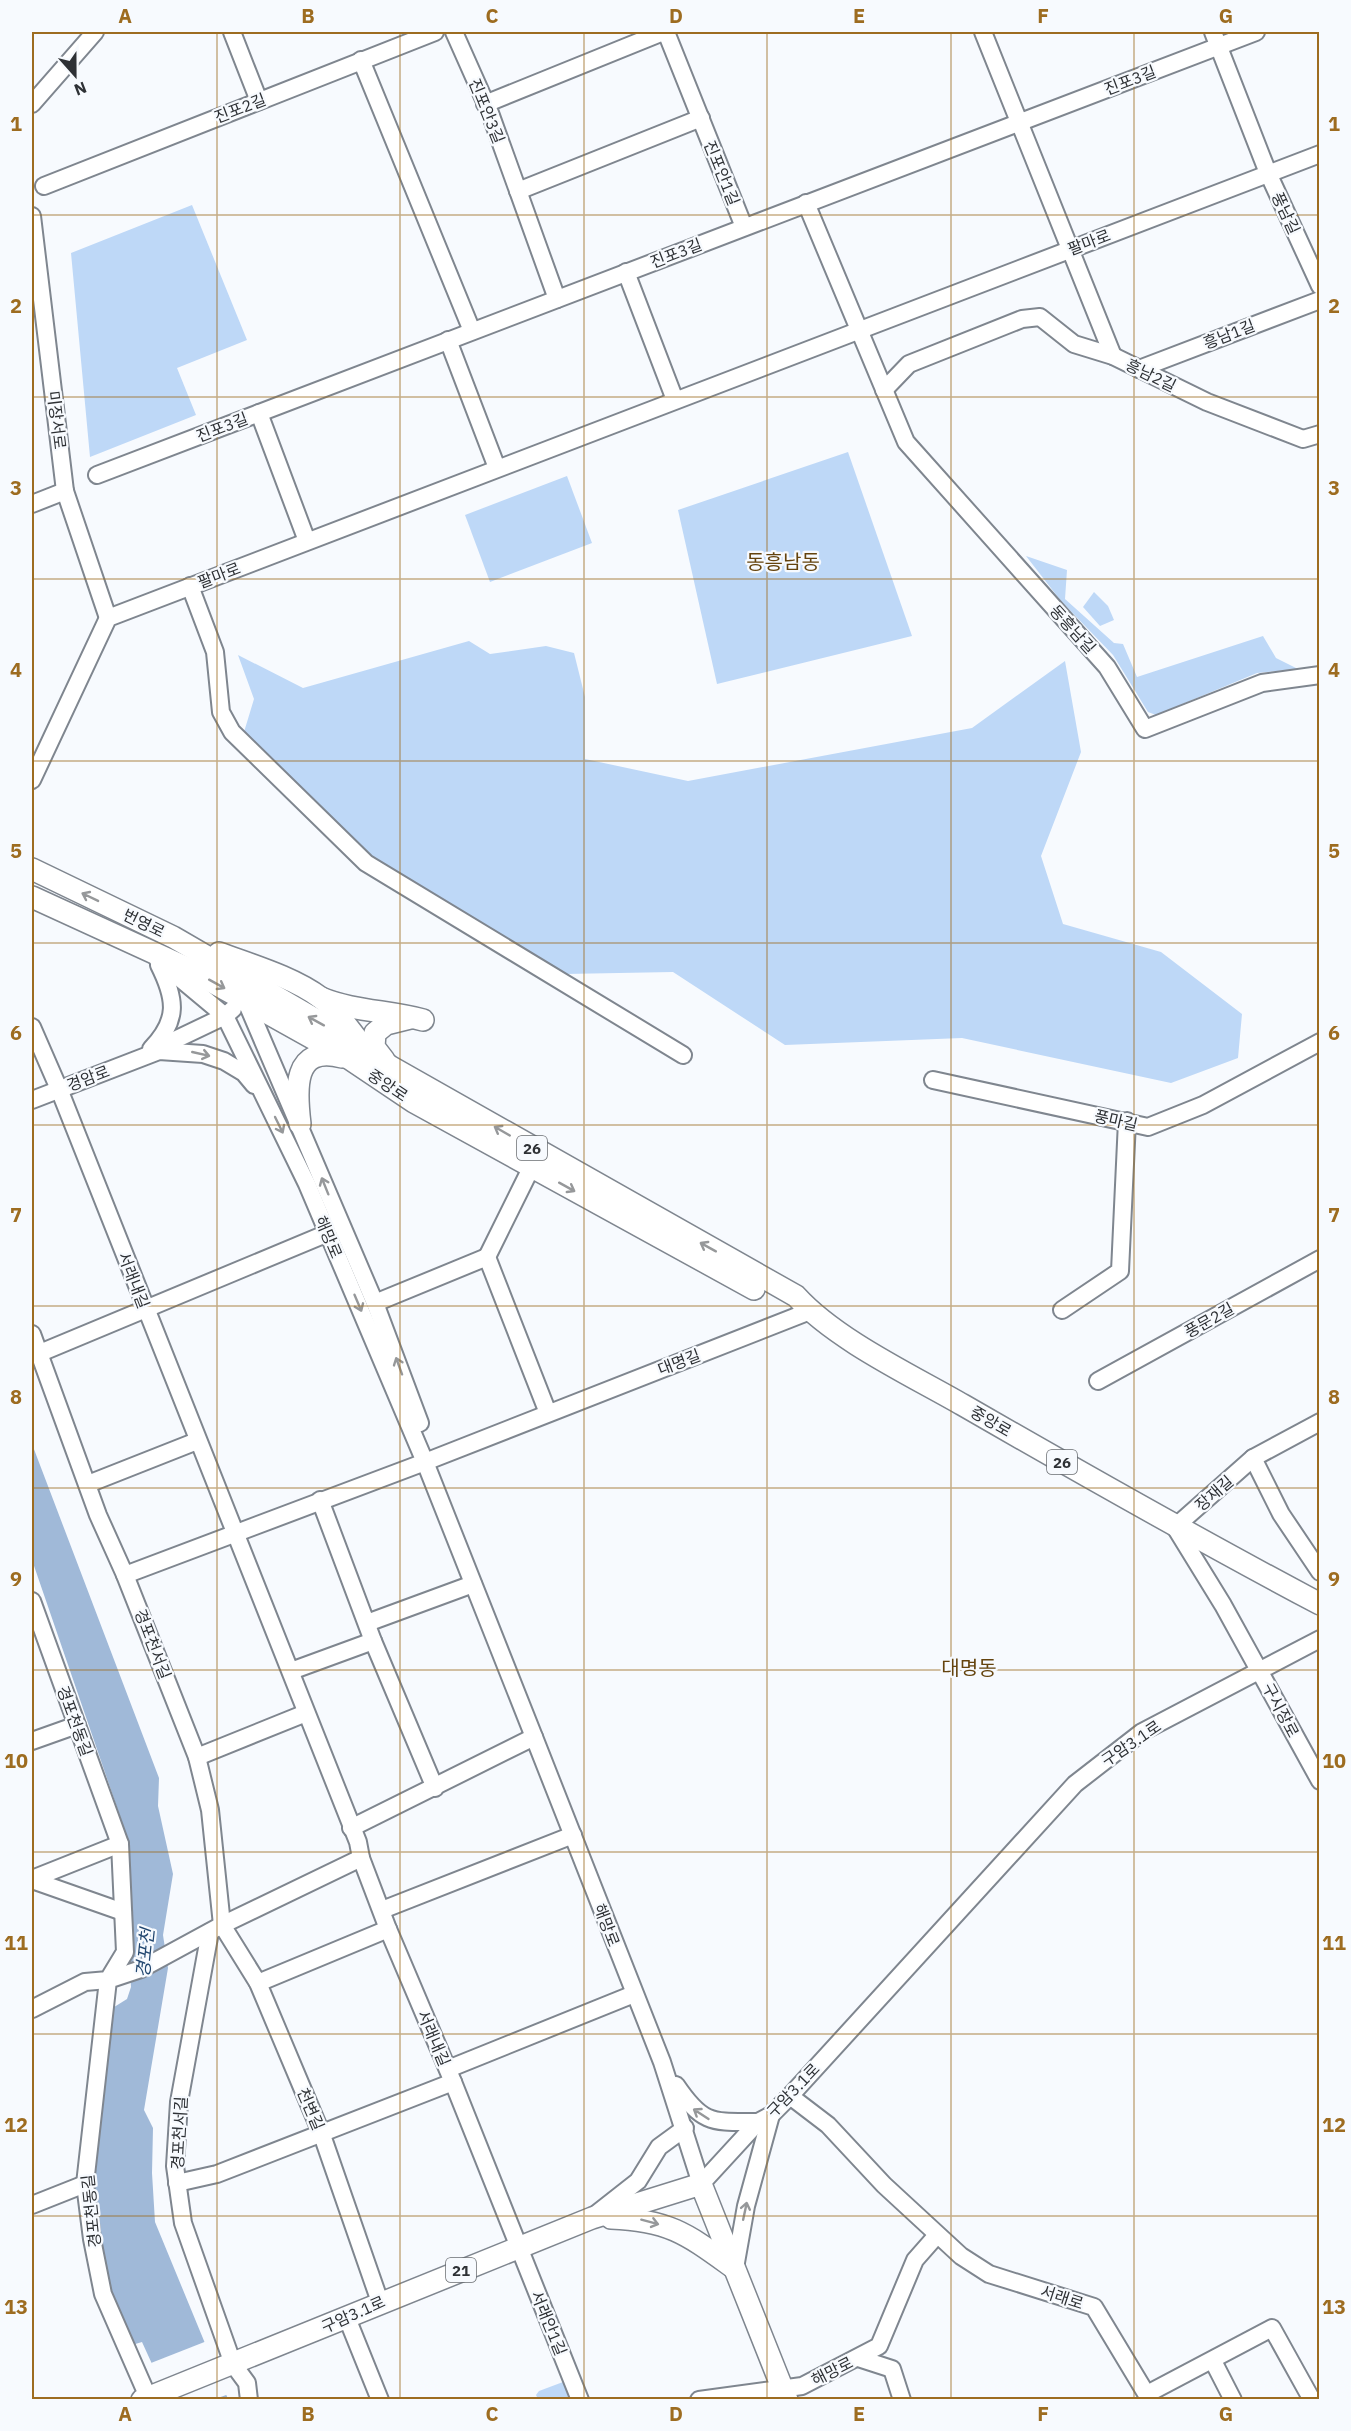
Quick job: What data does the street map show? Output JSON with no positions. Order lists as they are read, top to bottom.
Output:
{
  "streets": {
    "main road": [
      "번영로",
      "중앙로",
      "26",
      "해망로",
      "구암3.1로",
      "21"
    ],
    "street": [
      "진포3길",
      "진포2길",
      "진포안3길",
      "진포안1길",
      "풍남길",
      "팔마로",
      "흥남1길",
      "흥남2길",
      "미장서로",
      "동흥남길",
      "경암로",
      "풍마길",
      "서래내길",
      "풍문2길",
      "대명길",
      "장재길",
      "경포천서길",
      "구시장로",
      "경포천동길",
      "천변길",
      "서래로",
      "서래안1길"
    ]
  },
  "crossings": [
    ["진포3길", "진포안3길"],
    ["진포3길", "진포안1길"],
    ["진포3길", "풍남길"],
    ["진포안3길", "진포안1길"],
    ["풍남길", "팔마로"],
    ["팔마로", "미장서로"],
    ["팔마로", "동흥남길"],
    ["흥남1길", "흥남2길"],
    ["흥남2길", "동흥남길"],
    ["번영로", "중앙로"],
    ["번영로", "해망로"],
    ["경암로", "서래내길"],
    ["중앙로", "해망로"],
    ["중앙로", "대명길"],
    ["중앙로", "장재길"],
    ["중앙로", "구시장로"],
    ["중앙로", "구암3.1로"],
    ["해망로", "대명길"],
    ["해망로", "구암3.1로"],
    ["해망로", "서래로"],
    ["서래내길", "구암3.1로"],
    ["서래내길", "서래안1길"],
    ["경포천서길", "구암3.1로"],
    ["경포천서길", "천변길"],
    ["경포천서길", "21"],
    ["구시장로", "구암3.1로"],
    ["경포천동길", "21"],
    ["구암3.1로", "천변길"],
    ["구암3.1로", "21"],
    ["구암3.1로", "서래로"],
    ["구암3.1로", "서래안1길"]
  ],
  "districts": ["동흥남동", "대명동"],
  "water": ["경포천"],
  "north": "bottom",
  "grid": {
    "columns": [
      "A",
      "B",
      "C",
      "D",
      "E",
      "F",
      "G"
    ],
    "rows": [
      "1",
      "2",
      "3",
      "4",
      "5",
      "6",
      "7",
      "8",
      "9",
      "10",
      "11",
      "12",
      "13"
    ]
  }
}
